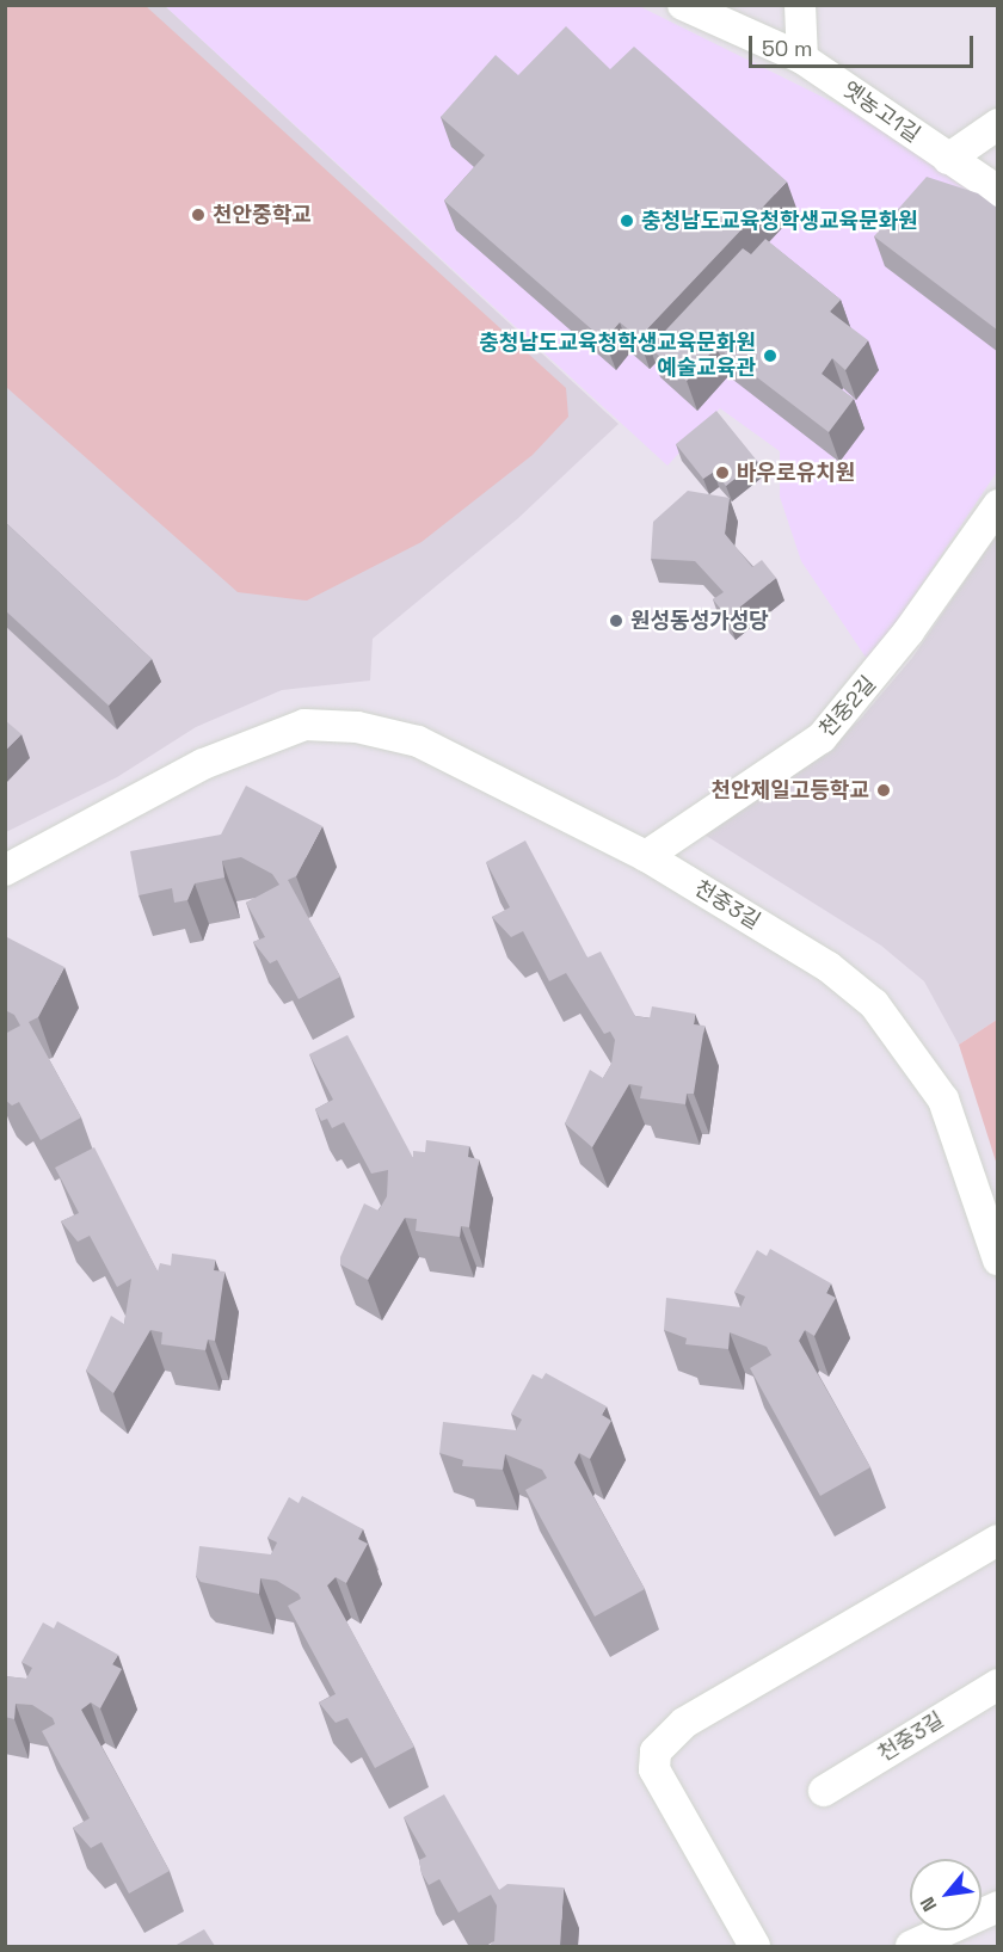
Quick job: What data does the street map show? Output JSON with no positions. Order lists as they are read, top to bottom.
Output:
{
  "streets": {
    "street": ["옛농고1길", "천중2길", "천중3길"]
  },
  "crossings": [
    ["천중2길", "천중3길"]
  ],
  "places": [
    "천안중학교",
    "충청남도교육청학생교육문화원",
    "충청남도교육청학생교육문화원 예술교육관",
    "바우로유치원",
    "원성동성가성당",
    "천안제일고등학교"
  ],
  "scale_bar": "50 m",
  "north": "bottom left"
}
